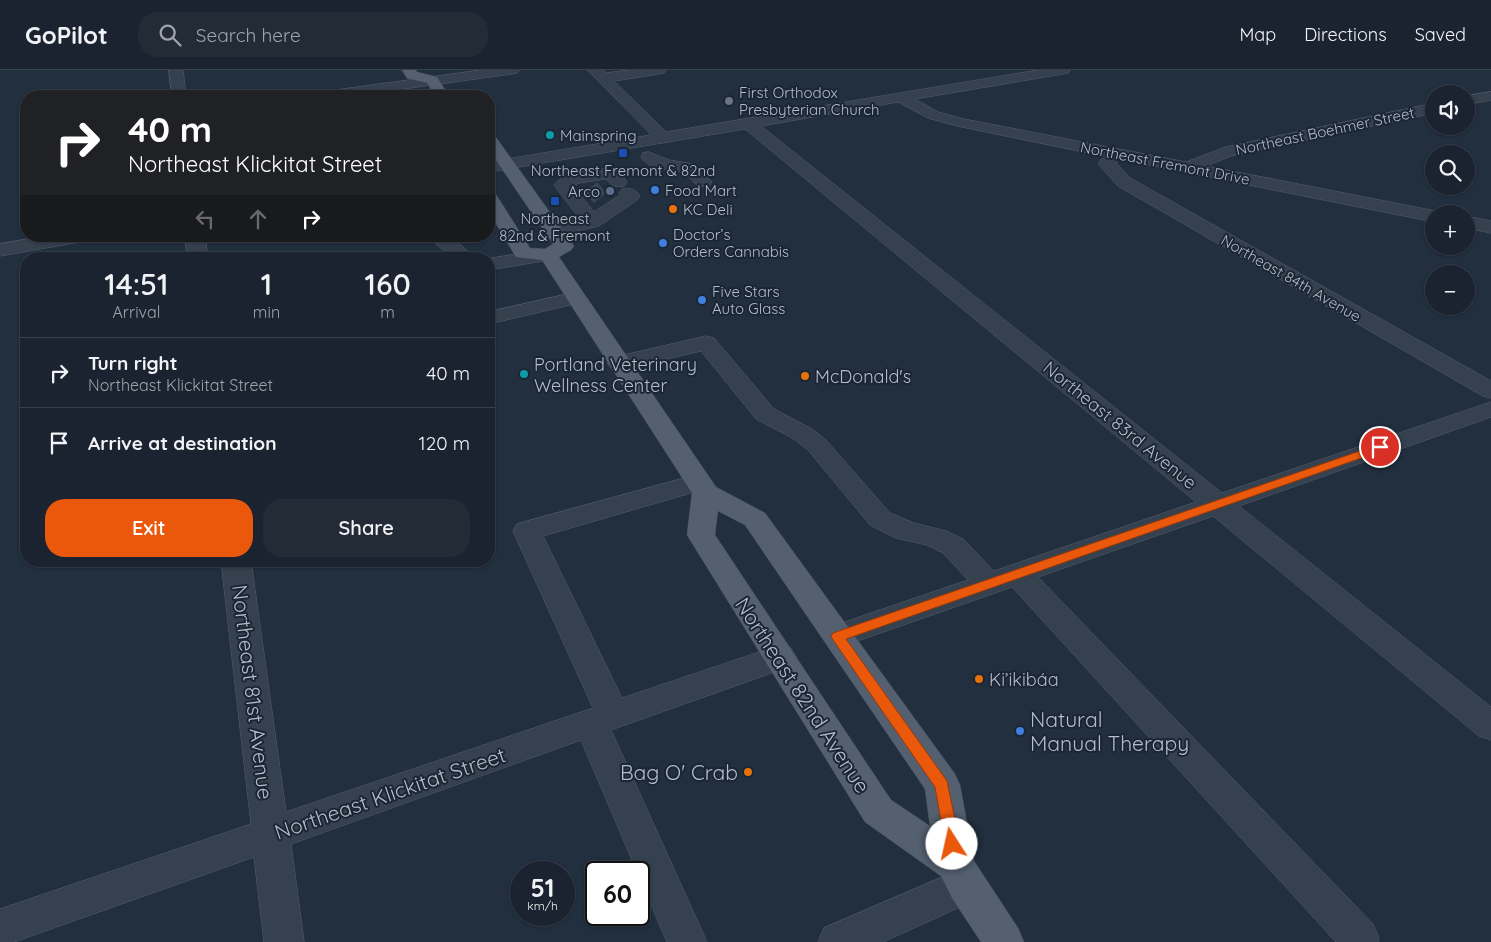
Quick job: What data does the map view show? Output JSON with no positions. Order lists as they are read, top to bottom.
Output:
{
  "streets": {
    "main road": ["Northeast 82nd Avenue"],
    "street": [
      "Northeast Boehmer Street",
      "Northeast Fremont Drive",
      "Northeast 84th Avenue",
      "Northeast 83rd Avenue",
      "Northeast 81st Avenue",
      "Northeast Klickitat Street"
    ]
  },
  "crossings": [
    ["Northeast Boehmer Street", "Northeast Fremont Drive"],
    ["Northeast Fremont Drive", "Northeast 84th Avenue"],
    ["Northeast 81st Avenue", "Northeast Klickitat Street"],
    ["Northeast 82nd Avenue", "Northeast Klickitat Street"]
  ],
  "places": {
    "other": [
      "First Orthodox Presbyterian Church",
      "Mainspring",
      "Food Mart",
      "Arco",
      "KC Deli",
      "Doctor’s Orders Cannabis",
      "Five Stars Auto Glass",
      "Portland Veterinary Wellness Center",
      "McDonald's",
      "Ki’ikibáa",
      "Natural Manual Therapy",
      "Bag O' Crab"
    ],
    "transit": ["Northeast Fremont & 82nd", "Northeast 82nd & Fremont"]
  },
  "page": {
    "header": "GoPilot",
    "search": "Search here",
    "nav": ["Map", "Directions", "Saved"],
    "map_buttons": ["+", "−"],
    "turn": ["40 m", "Northeast Klickitat Street"],
    "eta": [
      "14:51",
      "Arrival",
      "1",
      "min",
      "160",
      "m"
    ],
    "list": [
      {
        "name": "Turn right",
        "note": "Northeast Klickitat Street",
        "value": "40 m"
      },
      {
        "name": "Arrive at destination",
        "value": "120 m"
      }
    ],
    "buttons": ["Exit", "Share"],
    "speed": "51 km/h",
    "limit": "60"
  }
}
